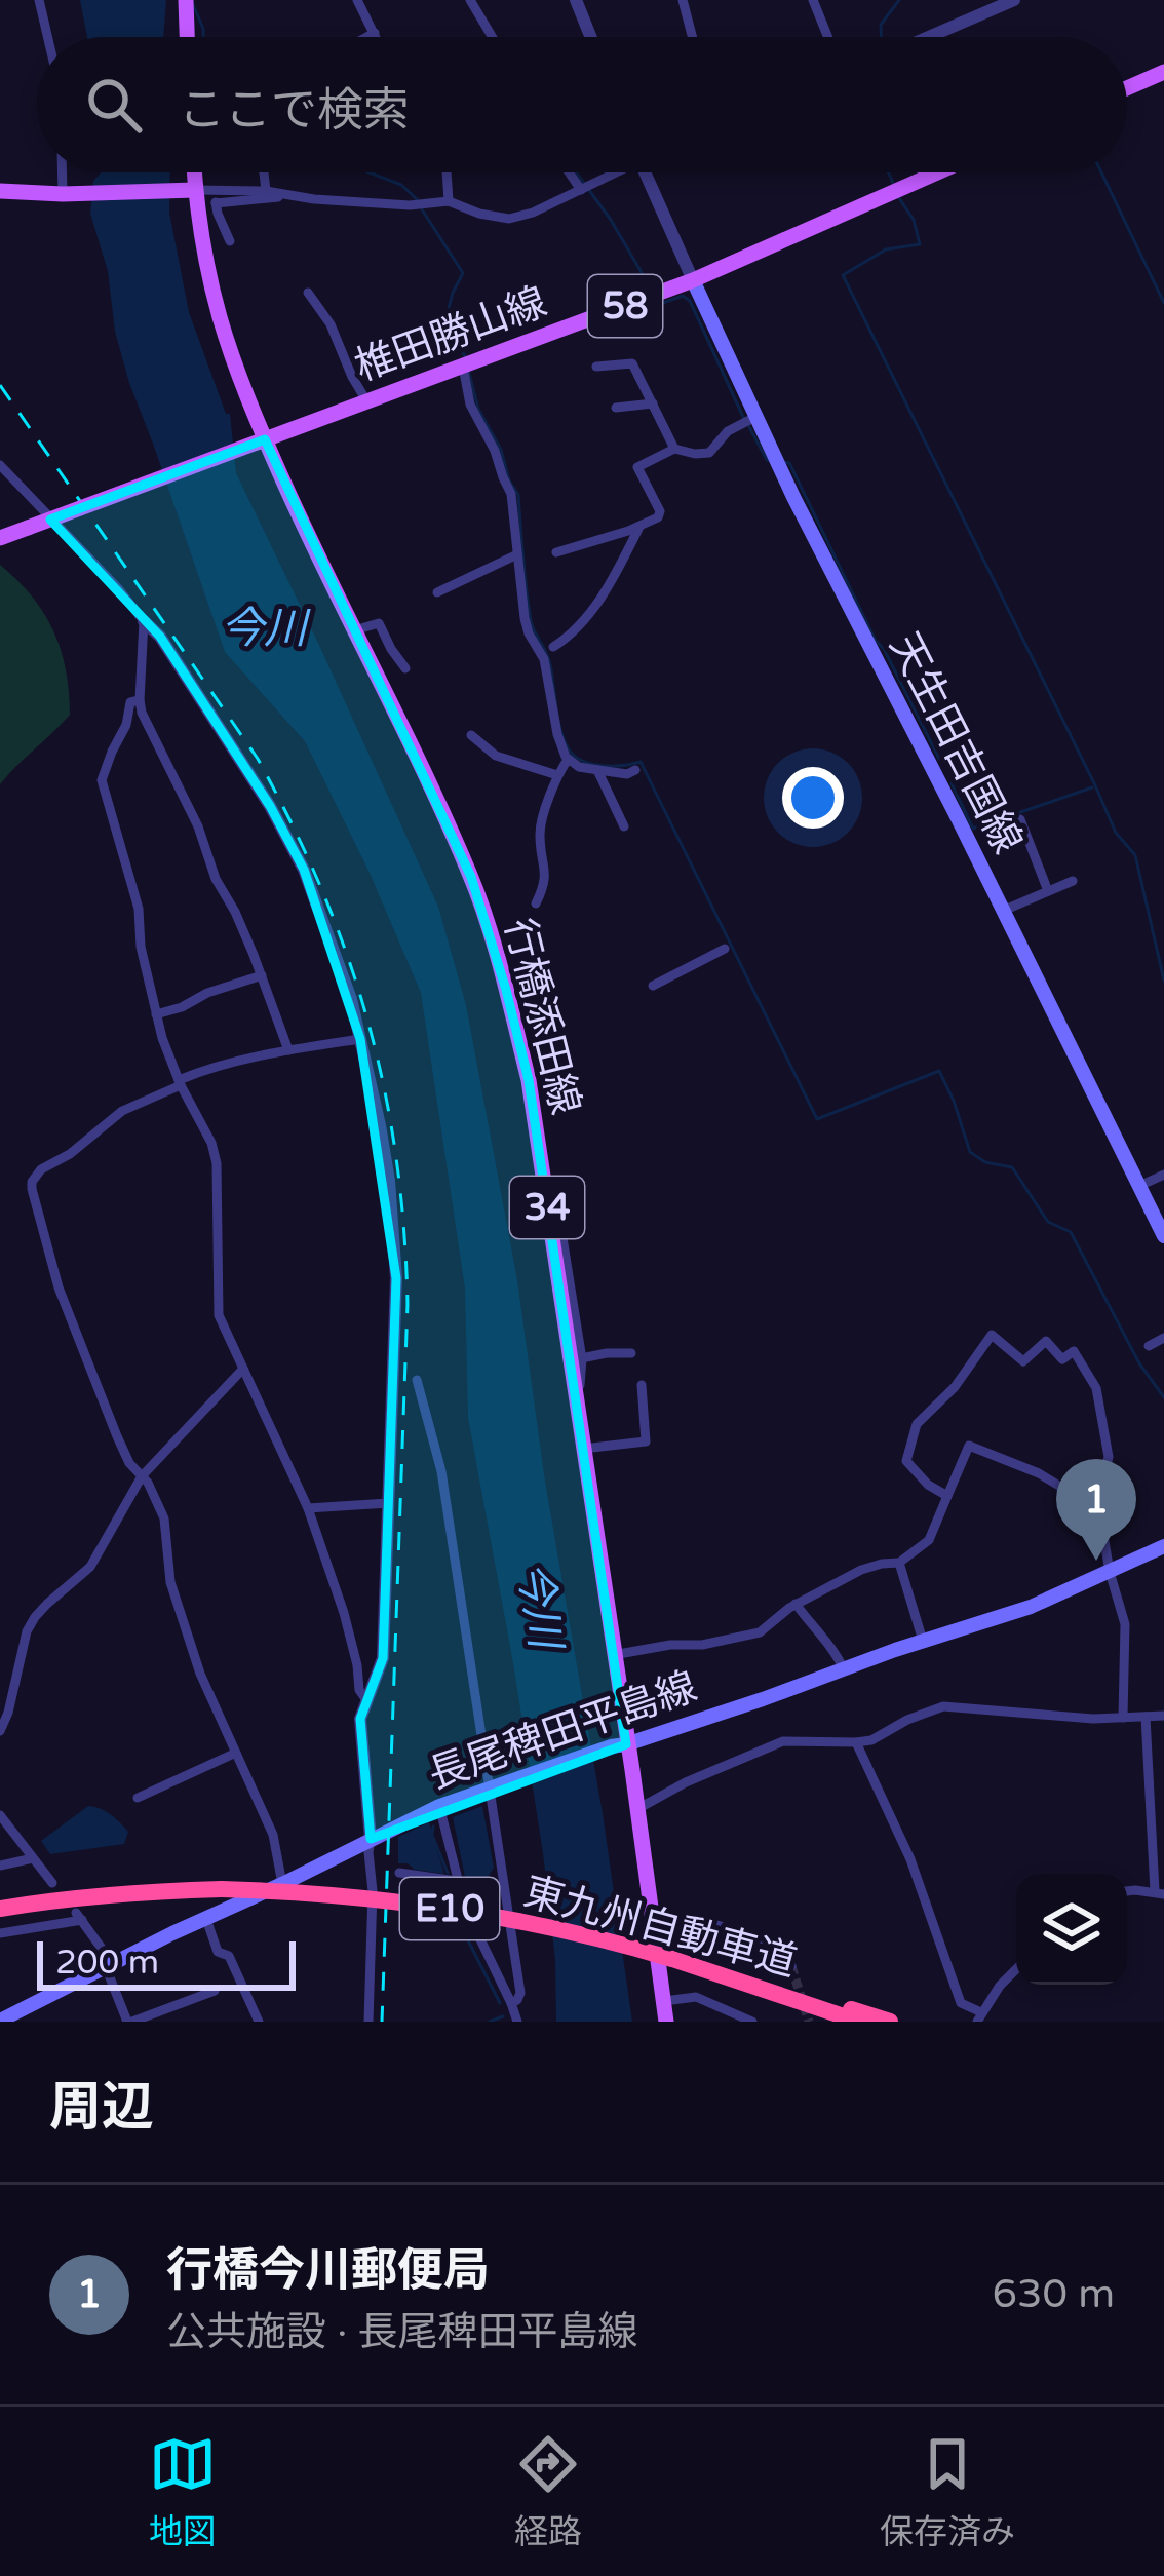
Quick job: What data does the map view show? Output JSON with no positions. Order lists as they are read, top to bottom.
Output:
{
  "streets": {
    "highway": ["E10", "東九州自動車道"],
    "main road": [
      "58",
      "椎田勝山線",
      "天生田吉国線",
      "行橋添田線",
      "34",
      "長尾稗田平島線"
    ]
  },
  "crossings": [
    ["椎田勝山線", "天生田吉国線"],
    ["椎田勝山線", "行橋添田線"],
    ["行橋添田線", "長尾稗田平島線"]
  ],
  "water": ["今川"],
  "scale_bar": "200 m",
  "page": {
    "search": "ここで検索",
    "pins": "1",
    "scale": "200 m",
    "heading": "周辺",
    "list": [
      {
        "mark": "1",
        "name": "行橋今川郵便局",
        "note": "公共施設 · 長尾稗田平島線",
        "value": "630 m"
      }
    ],
    "nav": ["地図", "経路", "保存済み"]
  }
}
